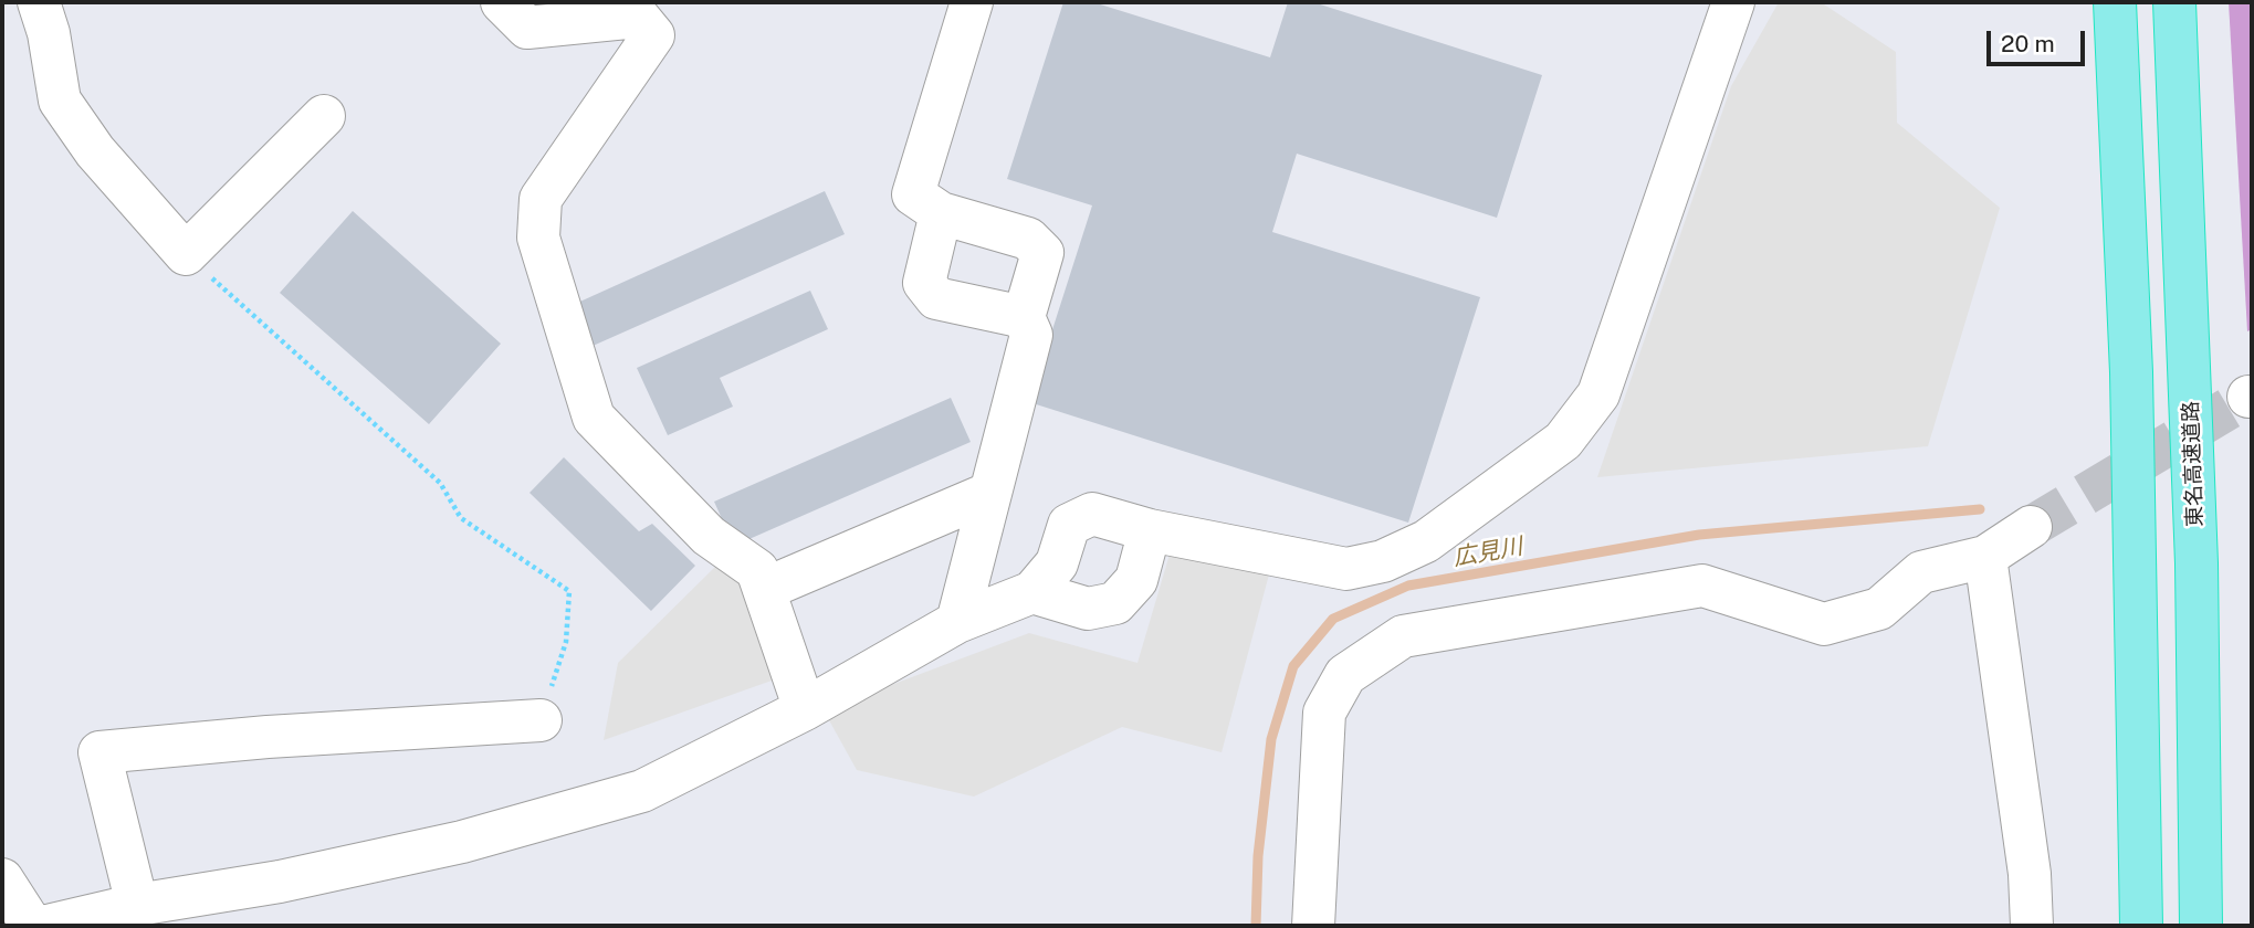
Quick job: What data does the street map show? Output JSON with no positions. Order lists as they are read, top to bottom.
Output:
{
  "streets": {
    "highway": ["東名高速道路"]
  },
  "water": ["広見川"],
  "scale_bar": "20 m"
}
